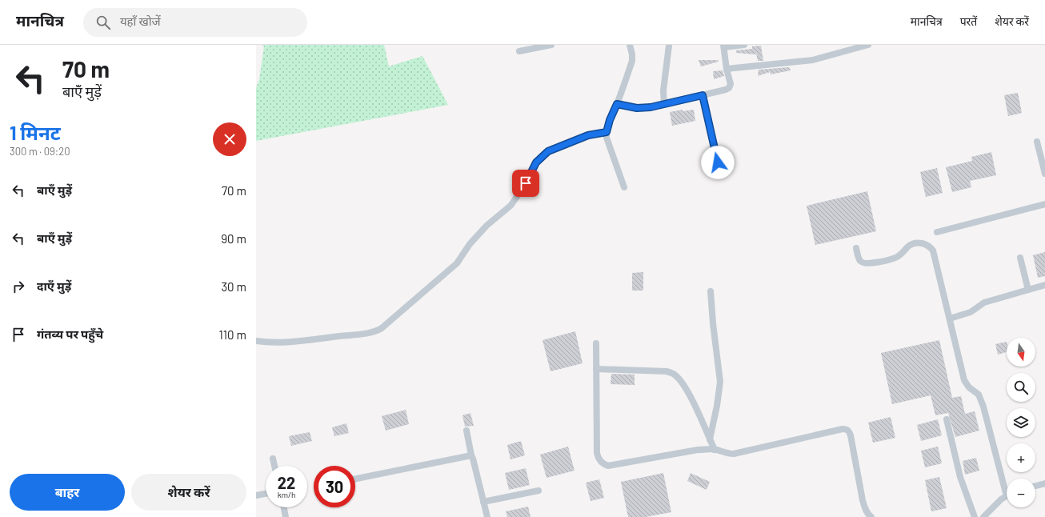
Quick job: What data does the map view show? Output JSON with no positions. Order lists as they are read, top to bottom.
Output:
{
  "north": "bottom",
  "page": {
    "header": "मानचित्र",
    "search": "यहाँ खोजें",
    "nav": ["मानचित्र", "परतें", "शेयर करें"],
    "turn": ["70 m", "बाएँ मुड़ें"],
    "heading": ["1 मिनट", "300 m · 09:20"],
    "list": [
      {
        "name": "बाएँ मुड़ें",
        "value": "70 m"
      },
      {
        "name": "बाएँ मुड़ें",
        "value": "90 m"
      },
      {
        "name": "दाएँ मुड़ें",
        "value": "30 m"
      },
      {
        "name": "गंतव्य पर पहुँचे",
        "value": "110 m"
      }
    ],
    "map_buttons": ["+", "−"],
    "speed": "22 km/h",
    "limit": "30",
    "buttons": ["बाहर", "शेयर करें"]
  }
}
